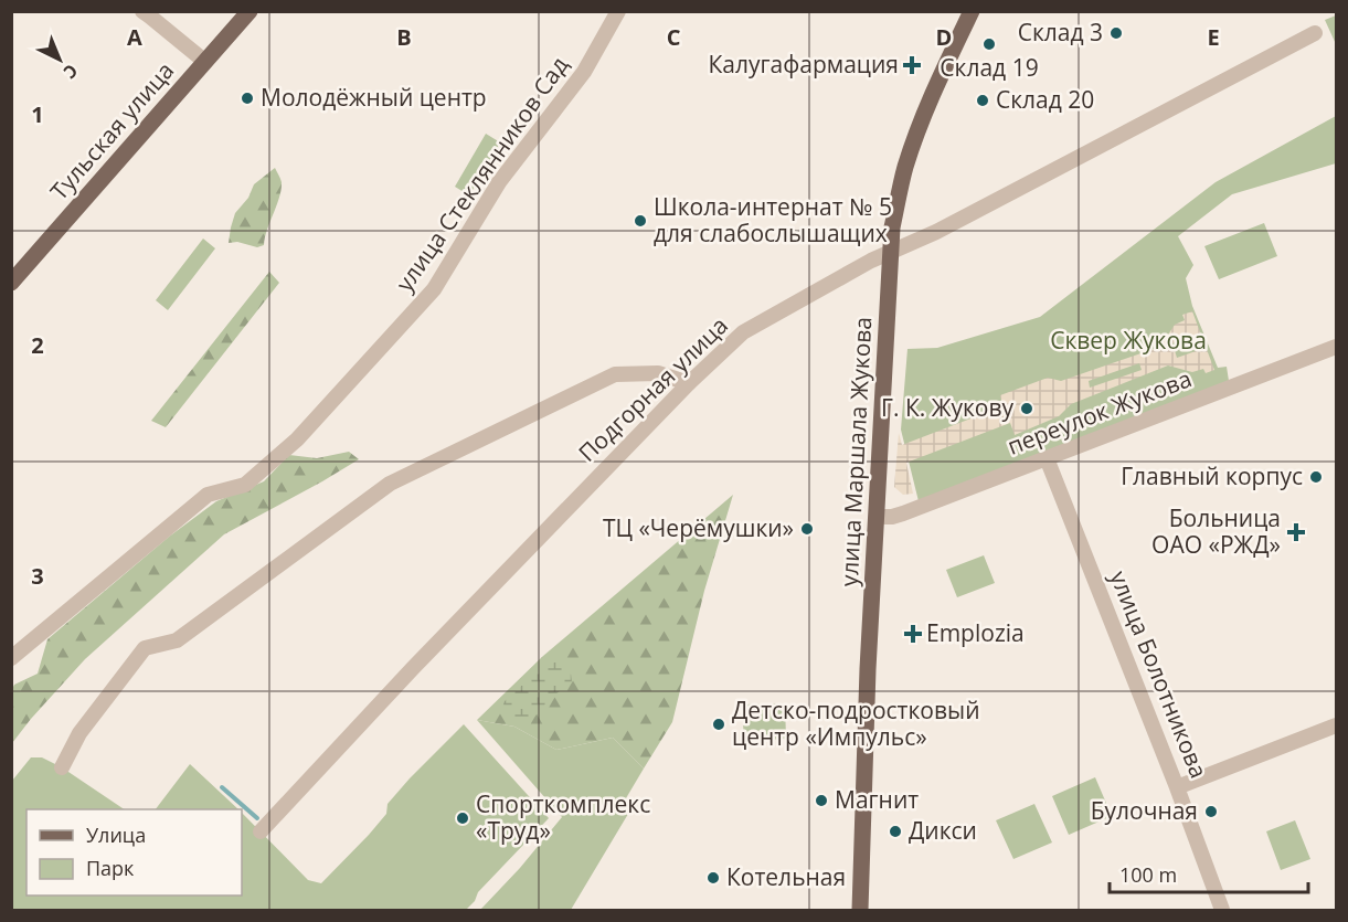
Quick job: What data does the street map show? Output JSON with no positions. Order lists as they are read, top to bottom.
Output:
{
  "streets": {
    "main road": ["Тульская улица", "улица Маршала Жукова"],
    "street": [
      "улица Стеклянников Сад",
      "Подгорная улица",
      "переулок Жукова",
      "улица Болотникова"
    ]
  },
  "crossings": [
    ["Подгорная улица", "улица Маршала Жукова"],
    ["переулок Жукова", "улица Маршала Жукова"],
    ["переулок Жукова", "улица Болотникова"]
  ],
  "parks": ["Сквер Жукова"],
  "places": {
    "other": [
      "Склад 3",
      "Склад 19",
      "Молодёжный центр",
      "Склад 20",
      "Школа-интернат № 5 для слабослышащих",
      "Г. К. Жукову",
      "Главный корпус",
      "ТЦ «Черёмушки»",
      "Детско-подростковый центр «Импульс»",
      "Магнит",
      "Булочная",
      "Спорткомплекс «Труд»",
      "Дикси",
      "Котельная"
    ],
    "health": ["Калугафармация", "Больница ОАО «РЖД»", "Emplozia"]
  },
  "legend": ["Улица", "Парк"],
  "scale_bar": "100 m",
  "north": "bottom right",
  "grid": {
    "columns": [
      "A",
      "B",
      "C",
      "D",
      "E"
    ],
    "rows": ["1", "2", "3"]
  }
}
